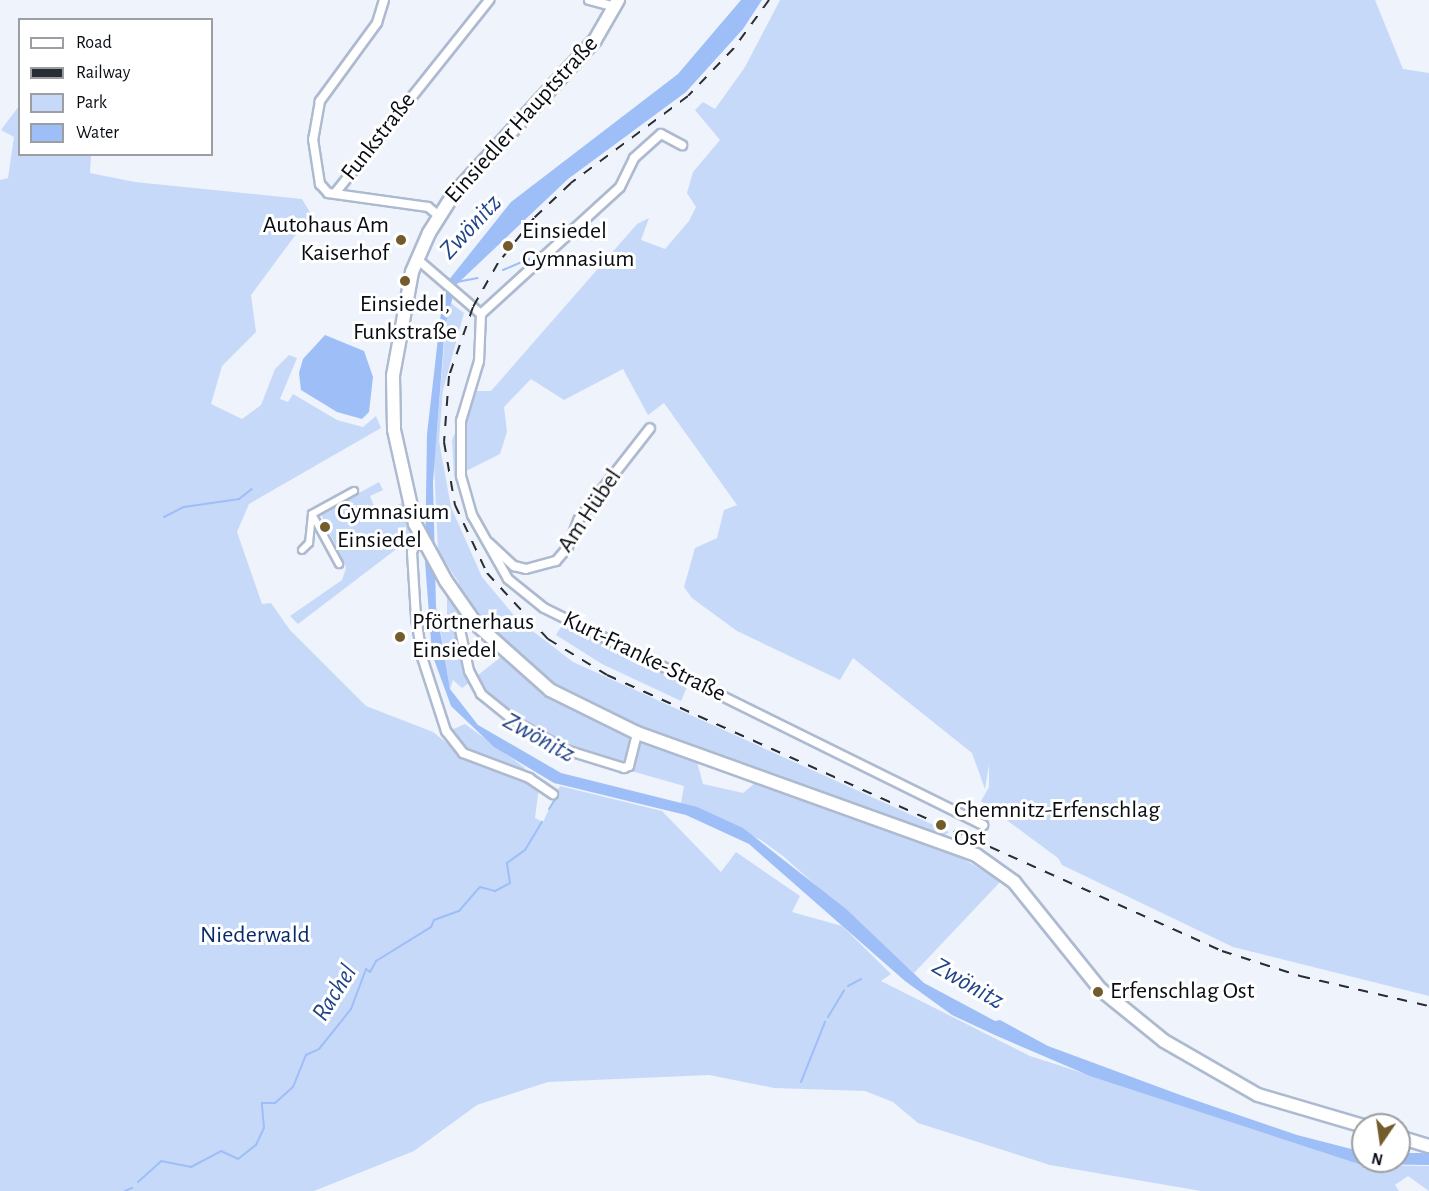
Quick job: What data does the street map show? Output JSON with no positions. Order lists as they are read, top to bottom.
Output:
{
  "streets": {
    "main road": ["Einsiedler Hauptstraße"],
    "street": ["Funkstraße", "Am Hübel", "Kurt-Franke-Straße"]
  },
  "crossings": [
    ["Einsiedler Hauptstraße", "Funkstraße"],
    ["Am Hübel", "Kurt-Franke-Straße"]
  ],
  "water": ["Zwönitz", "Rachel"],
  "parks": ["Niederwald"],
  "places": [
    "Autohaus Am Kaiserhof",
    "Einsiedel Gymnasium",
    "Einsiedel, Funkstraße",
    "Gymnasium Einsiedel",
    "Pförtnerhaus Einsiedel",
    "Chemnitz-Erfenschlag Ost",
    "Erfenschlag Ost"
  ],
  "legend": [
    "Road",
    "Railway",
    "Park",
    "Water"
  ],
  "north": "bottom"
}
